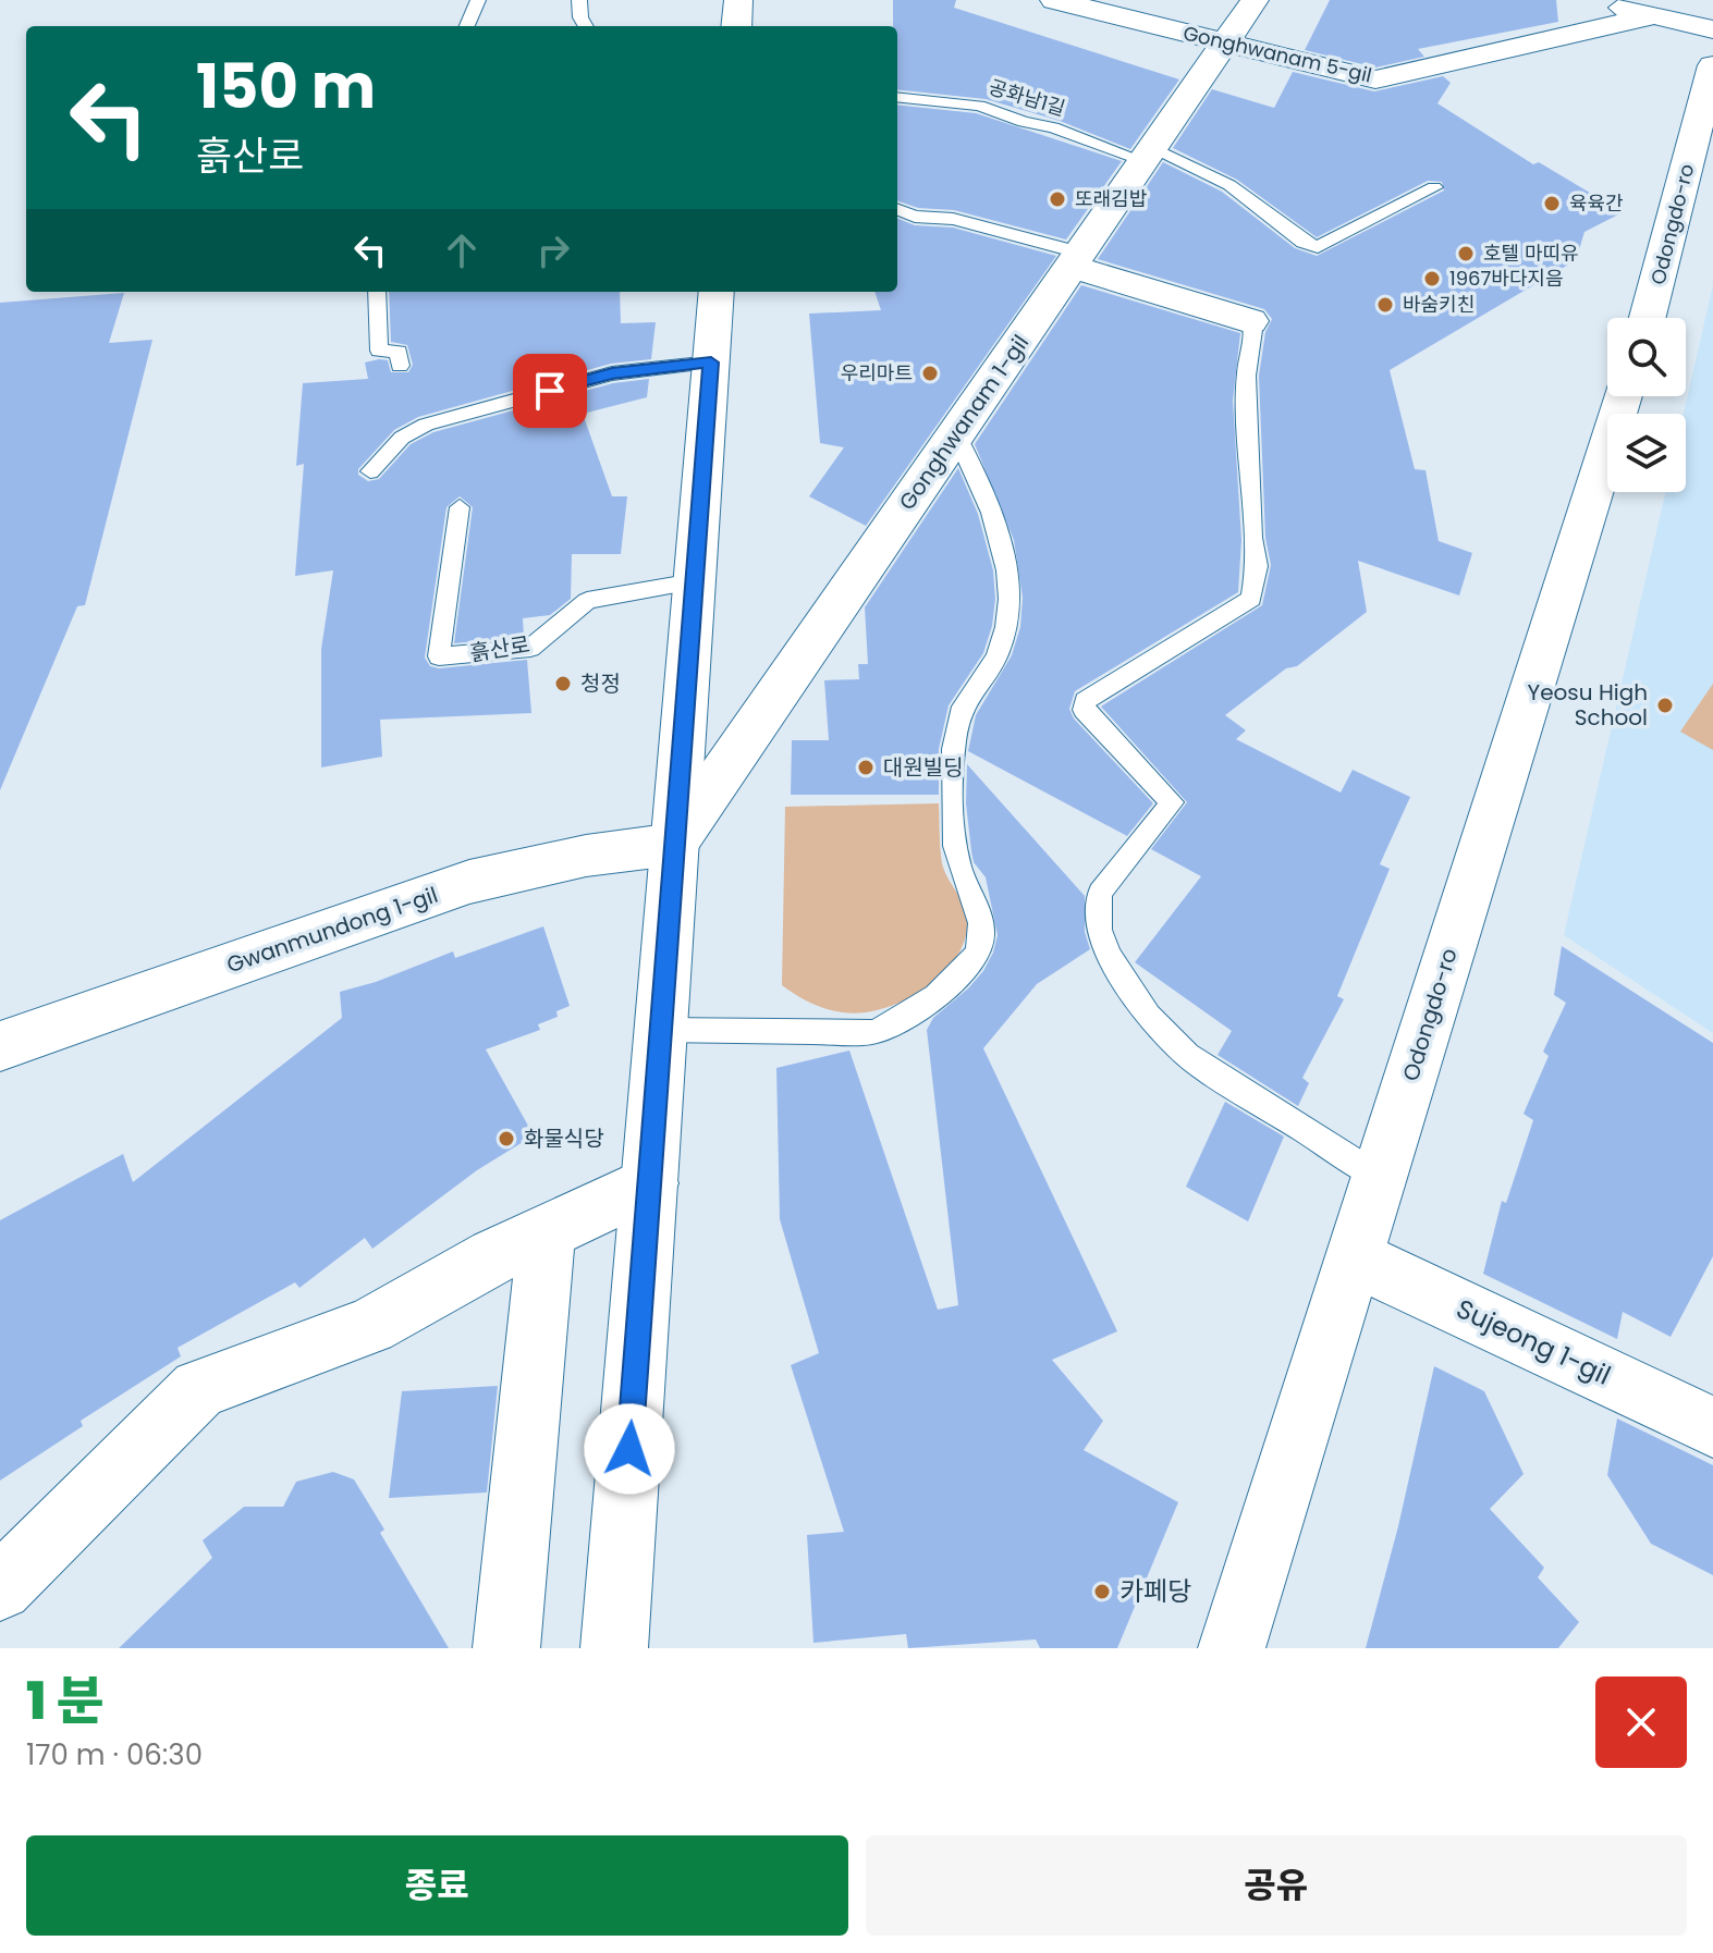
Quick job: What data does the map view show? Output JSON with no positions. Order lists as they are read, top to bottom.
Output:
{
  "streets": {
    "street": [
      "Gonghwanam 5-gil",
      "Odongdo-ro",
      "Gonghwanam 1-gil",
      "Gwanmundong 1-gil",
      "Sujeong 1-gil"
    ],
    "lane": ["공화남1길", "흙산로"]
  },
  "crossings": [
    ["Gonghwanam 5-gil", "Gonghwanam 1-gil"],
    ["공화남1길", "Gonghwanam 1-gil"],
    ["Odongdo-ro", "Sujeong 1-gil"],
    ["Gonghwanam 1-gil", "Gwanmundong 1-gil"]
  ],
  "places": [
    "또래김밥",
    "육육간",
    "호텔 마띠유",
    "1967바다지음",
    "바숨키친",
    "우리마트",
    "청정",
    "Yeosu High School",
    "대원빌딩",
    "화물식당",
    "카페당"
  ],
  "page": {
    "turn": ["150 m", "흙산로"],
    "heading": ["1 분", "170 m · 06:30"],
    "buttons": ["종료", "공유"]
  }
}
